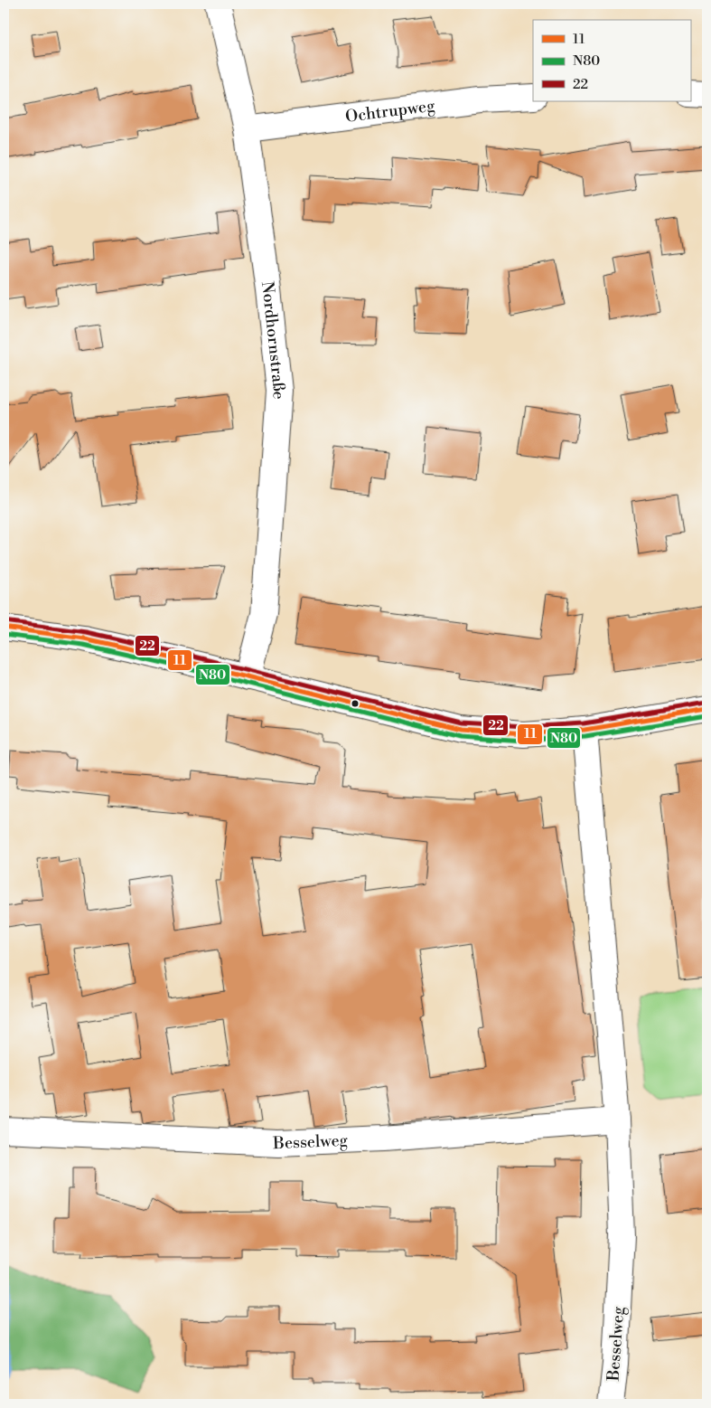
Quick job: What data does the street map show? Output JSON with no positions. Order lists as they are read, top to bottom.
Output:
{
  "streets": {
    "street": ["Ochtrupweg", "Nordhornstraße", "Besselweg"]
  },
  "crossings": [
    ["Ochtrupweg", "Nordhornstraße"]
  ],
  "lines": ["transit line 22", "transit line 11", "transit line N80"],
  "legend": ["11", "N80", "22"]
}
